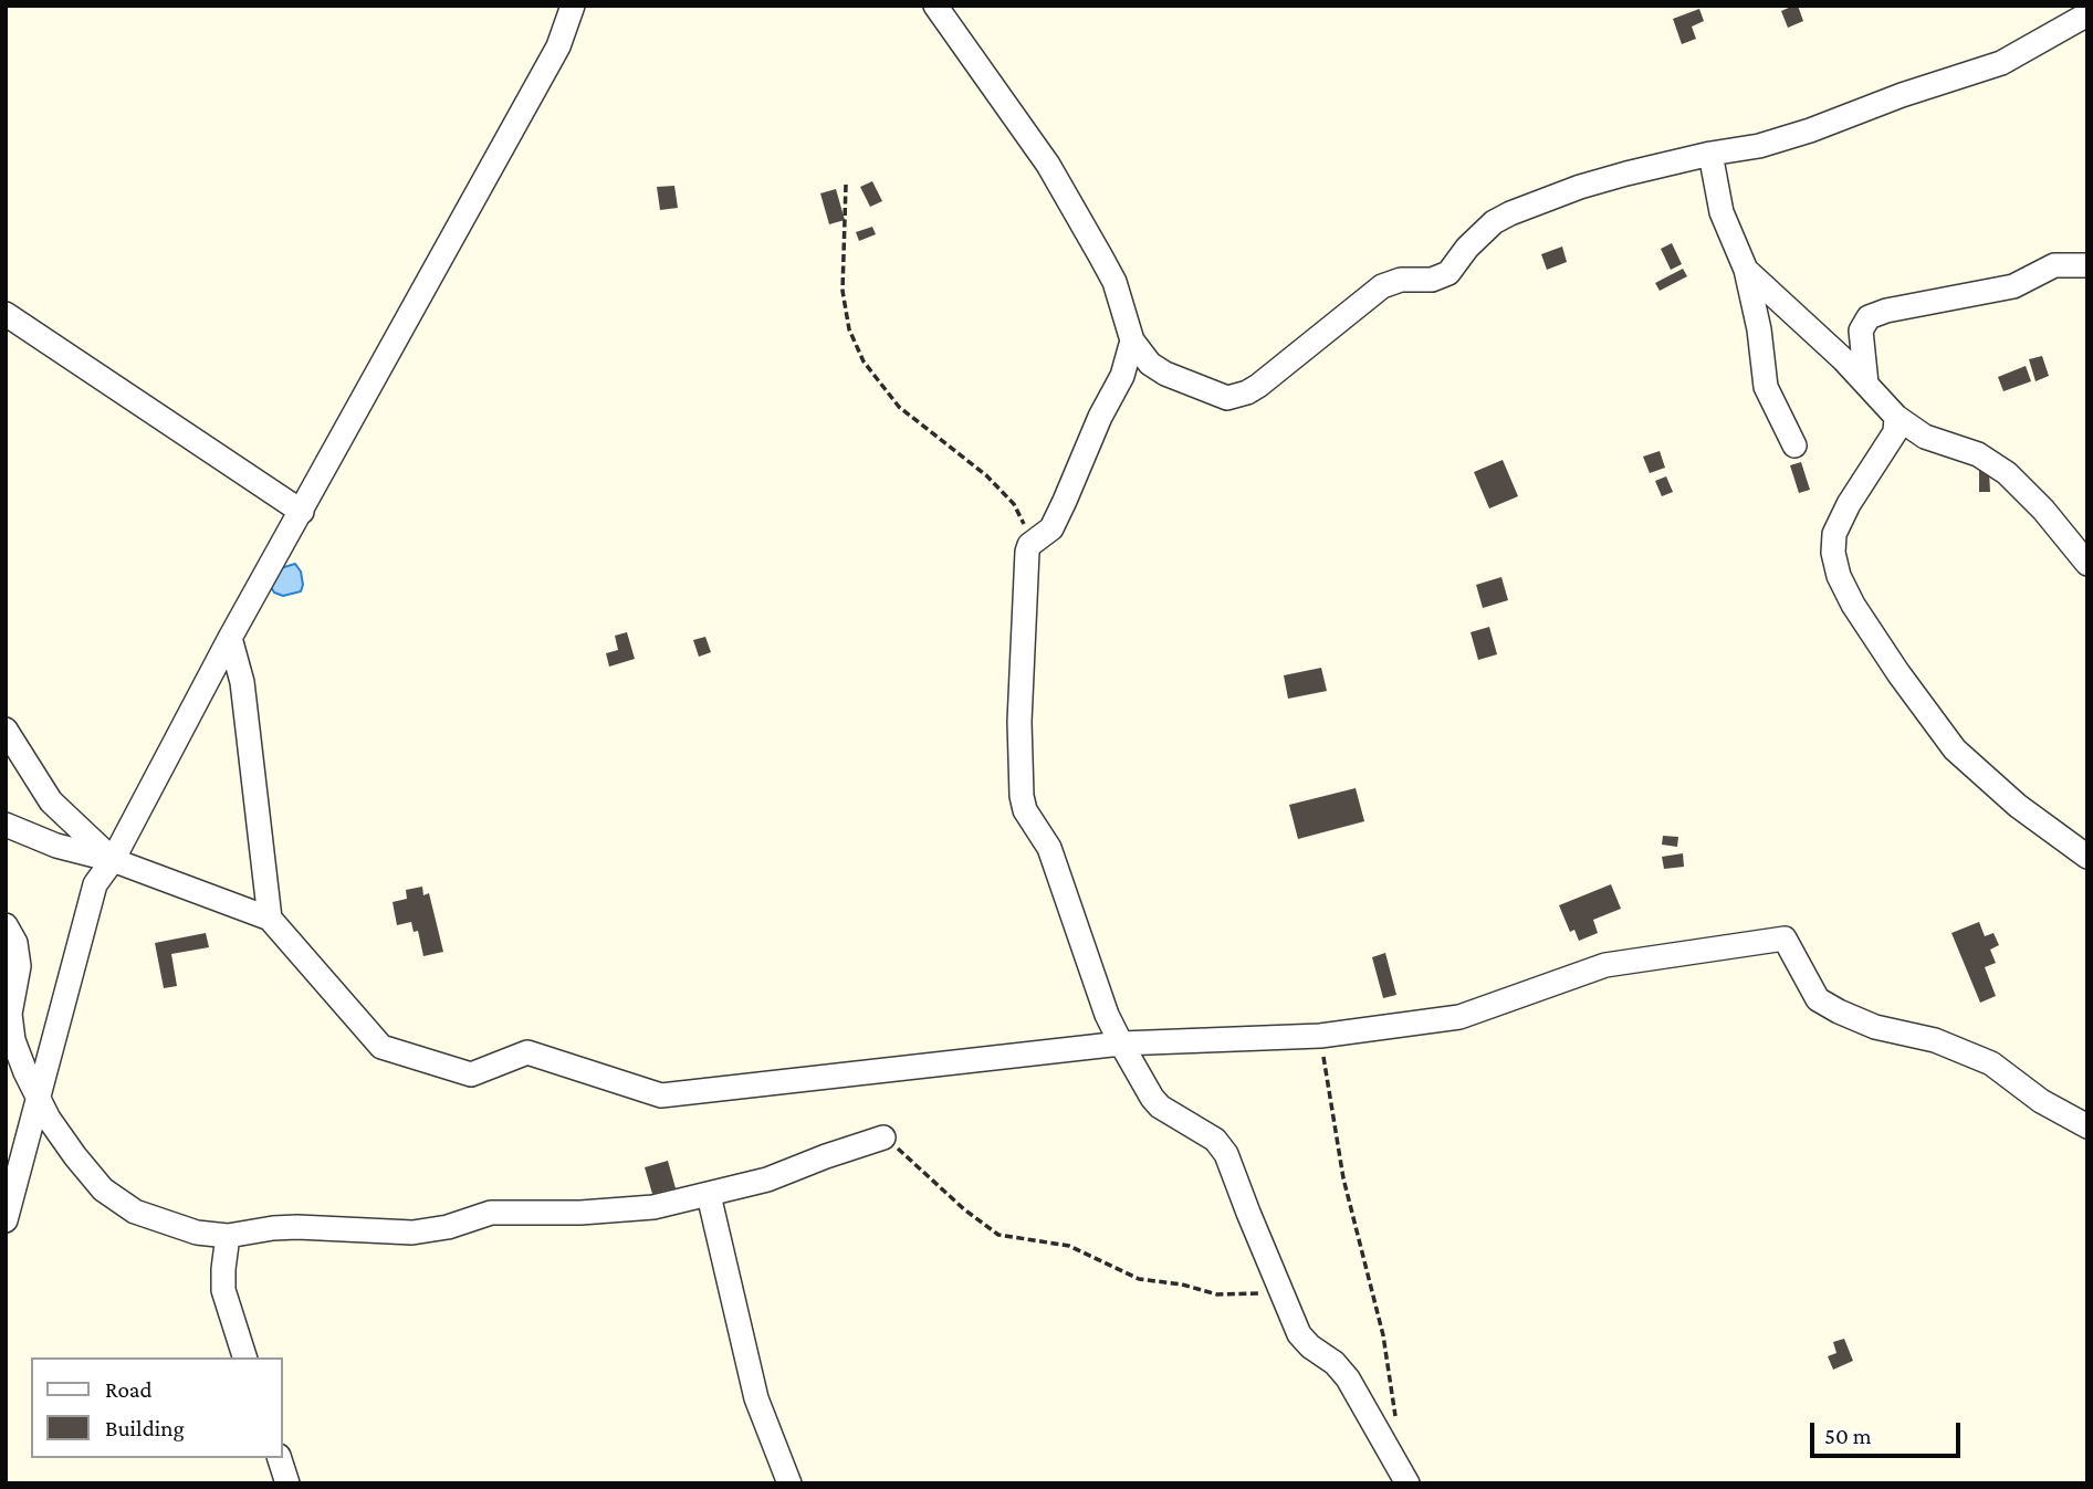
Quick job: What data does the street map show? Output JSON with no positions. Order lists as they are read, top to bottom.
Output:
{
  "legend": ["Road", "Building"],
  "scale_bar": "50 m"
}
